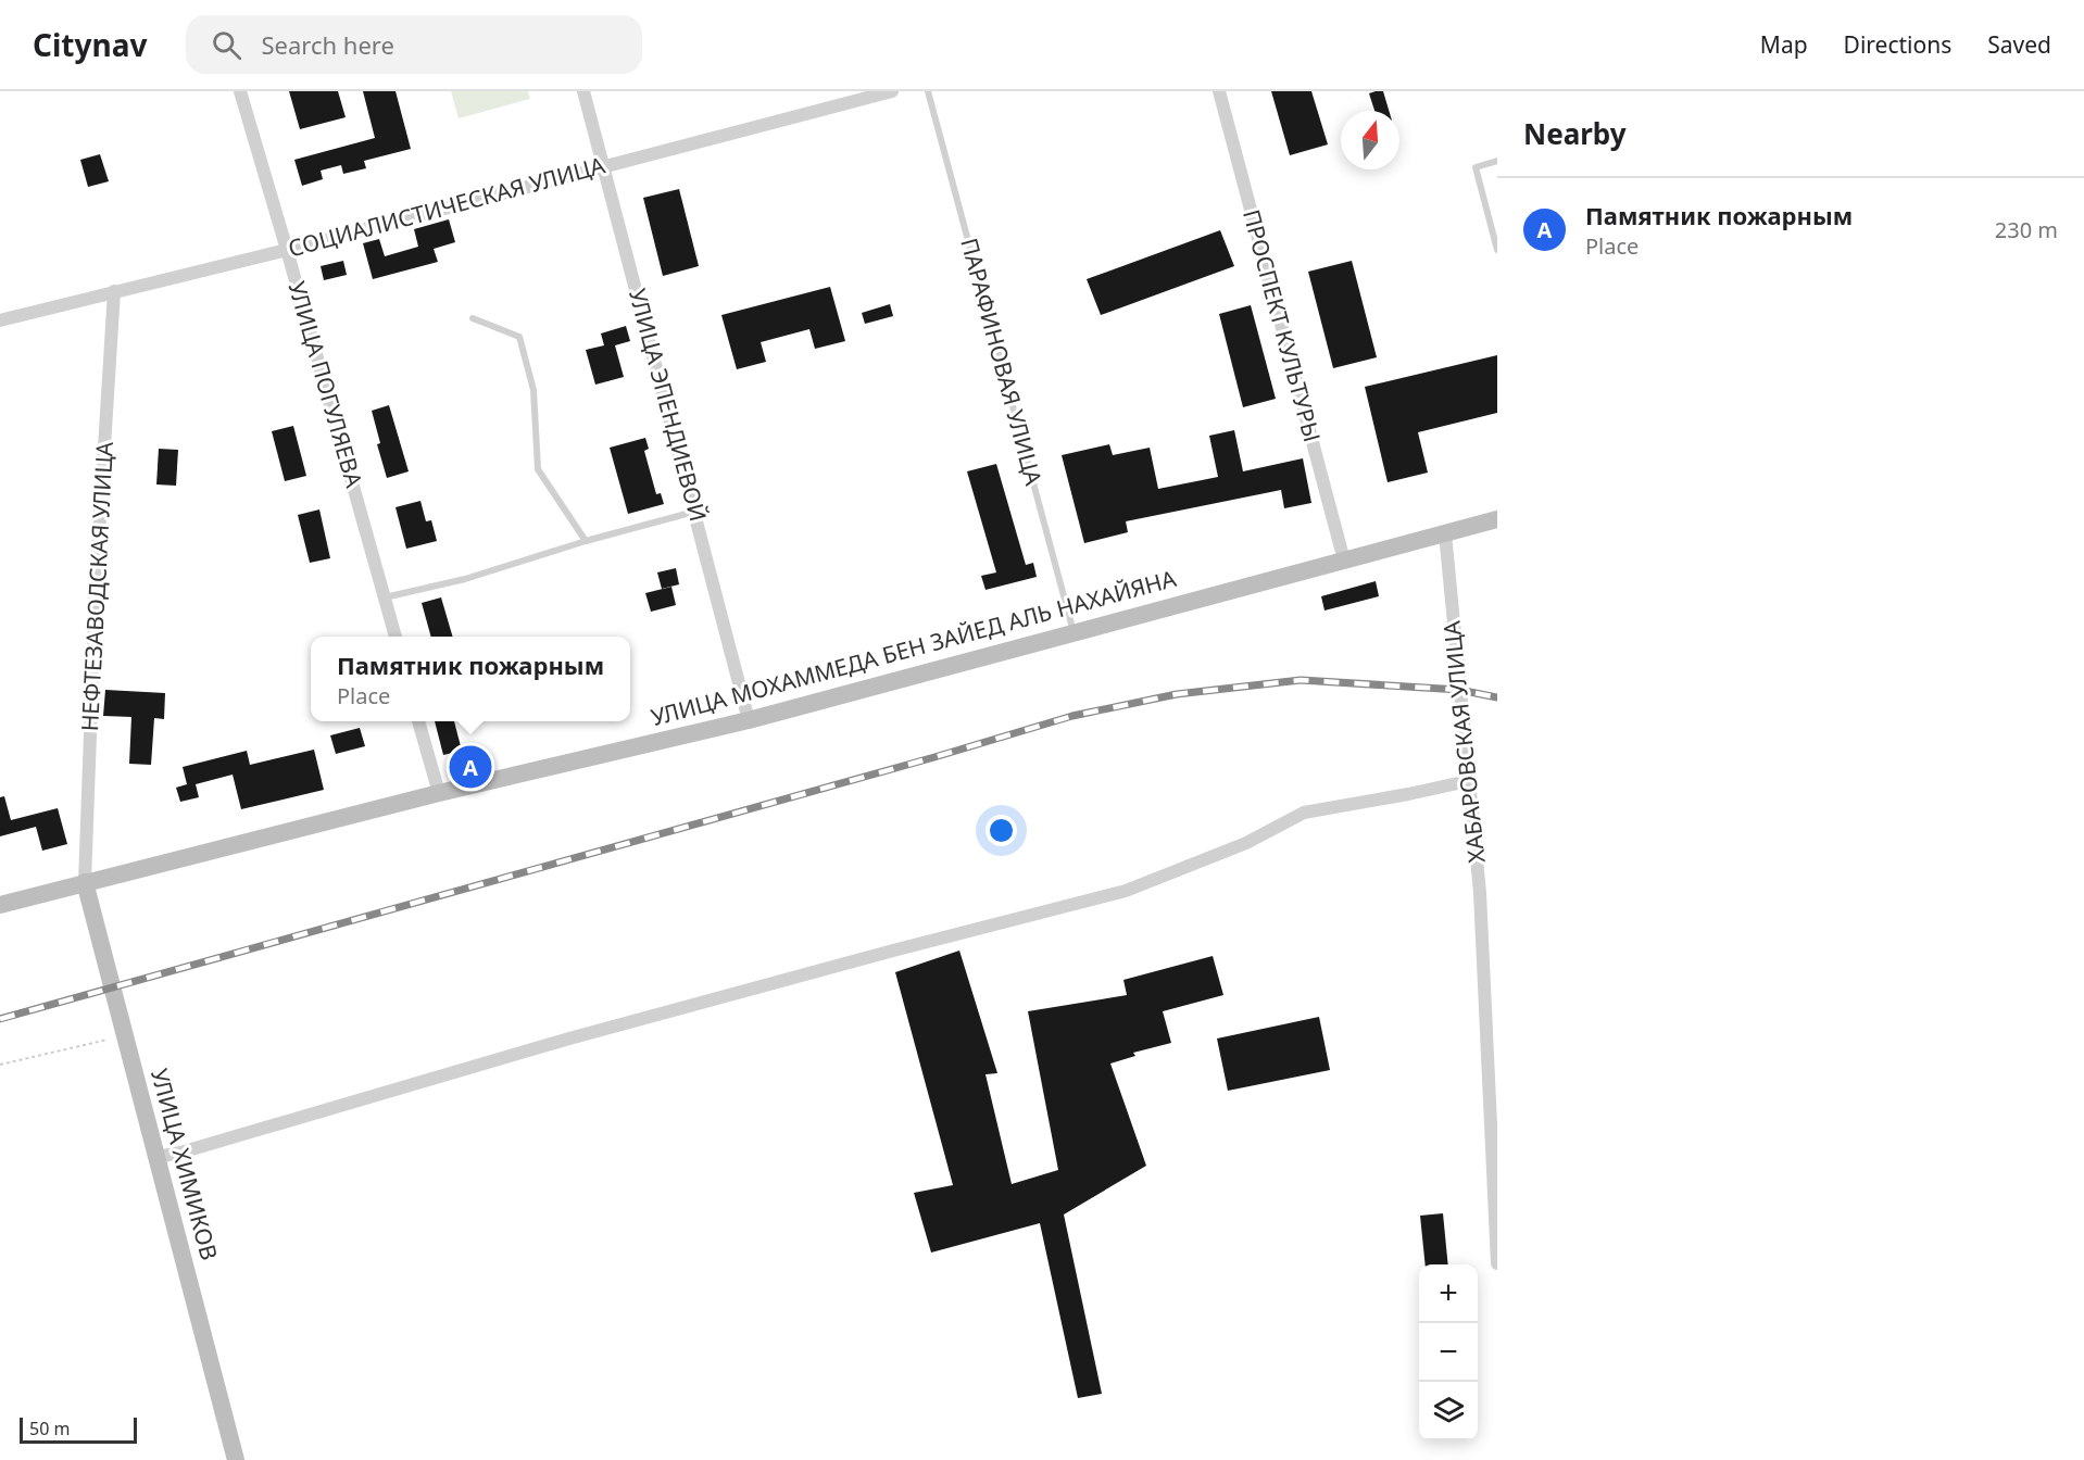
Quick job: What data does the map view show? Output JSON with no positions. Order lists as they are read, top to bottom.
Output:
{
  "streets": {
    "main road": ["УЛИЦА МОХАММЕДА БЕН ЗАЙЕД АЛЬ НАХАЙЯНА", "УЛИЦА ХИМИКОВ"],
    "street": [
      "СОЦИАЛИСТИЧЕСКАЯ УЛИЦА",
      "ПРОСПЕКТ КУЛЬТУРЫ",
      "УЛИЦА ПОГУЛЯЕВА",
      "УЛИЦА ЭПЕНДИЕВОЙ",
      "НЕФТЕЗАВОДСКАЯ УЛИЦА",
      "ХАБАРОВСКАЯ УЛИЦА"
    ],
    "lane": ["ПАРАФИНОВАЯ УЛИЦА"]
  },
  "crossings": [
    ["СОЦИАЛИСТИЧЕСКАЯ УЛИЦА", "УЛИЦА ПОГУЛЯЕВА"],
    ["СОЦИАЛИСТИЧЕСКАЯ УЛИЦА", "УЛИЦА ЭПЕНДИЕВОЙ"],
    ["СОЦИАЛИСТИЧЕСКАЯ УЛИЦА", "НЕФТЕЗАВОДСКАЯ УЛИЦА"],
    ["ПРОСПЕКТ КУЛЬТУРЫ", "УЛИЦА МОХАММЕДА БЕН ЗАЙЕД АЛЬ НАХАЙЯНА"],
    ["ПАРАФИНОВАЯ УЛИЦА", "УЛИЦА МОХАММЕДА БЕН ЗАЙЕД АЛЬ НАХАЙЯНА"],
    ["УЛИЦА ЭПЕНДИЕВОЙ", "УЛИЦА МОХАММЕДА БЕН ЗАЙЕД АЛЬ НАХАЙЯНА"],
    ["НЕФТЕЗАВОДСКАЯ УЛИЦА", "УЛИЦА МОХАММЕДА БЕН ЗАЙЕД АЛЬ НАХАЙЯНА"],
    ["НЕФТЕЗАВОДСКАЯ УЛИЦА", "УЛИЦА ХИМИКОВ"],
    ["УЛИЦА МОХАММЕДА БЕН ЗАЙЕД АЛЬ НАХАЙЯНА", "ХАБАРОВСКАЯ УЛИЦА"],
    ["УЛИЦА МОХАММЕДА БЕН ЗАЙЕД АЛЬ НАХАЙЯНА", "УЛИЦА ХИМИКОВ"]
  ],
  "scale_bar": "50 m",
  "north": "top",
  "page": {
    "header": "Citynav",
    "search": "Search here",
    "nav": ["Map", "Directions", "Saved"],
    "heading": "Nearby",
    "list": [
      {
        "mark": "A",
        "name": "Памятник пожарным",
        "note": "Place",
        "value": "230 m"
      }
    ],
    "popup": ["Памятник пожарным", "Place"],
    "pins": "A",
    "map_buttons": ["+", "−"],
    "scale": "50 m"
  }
}
